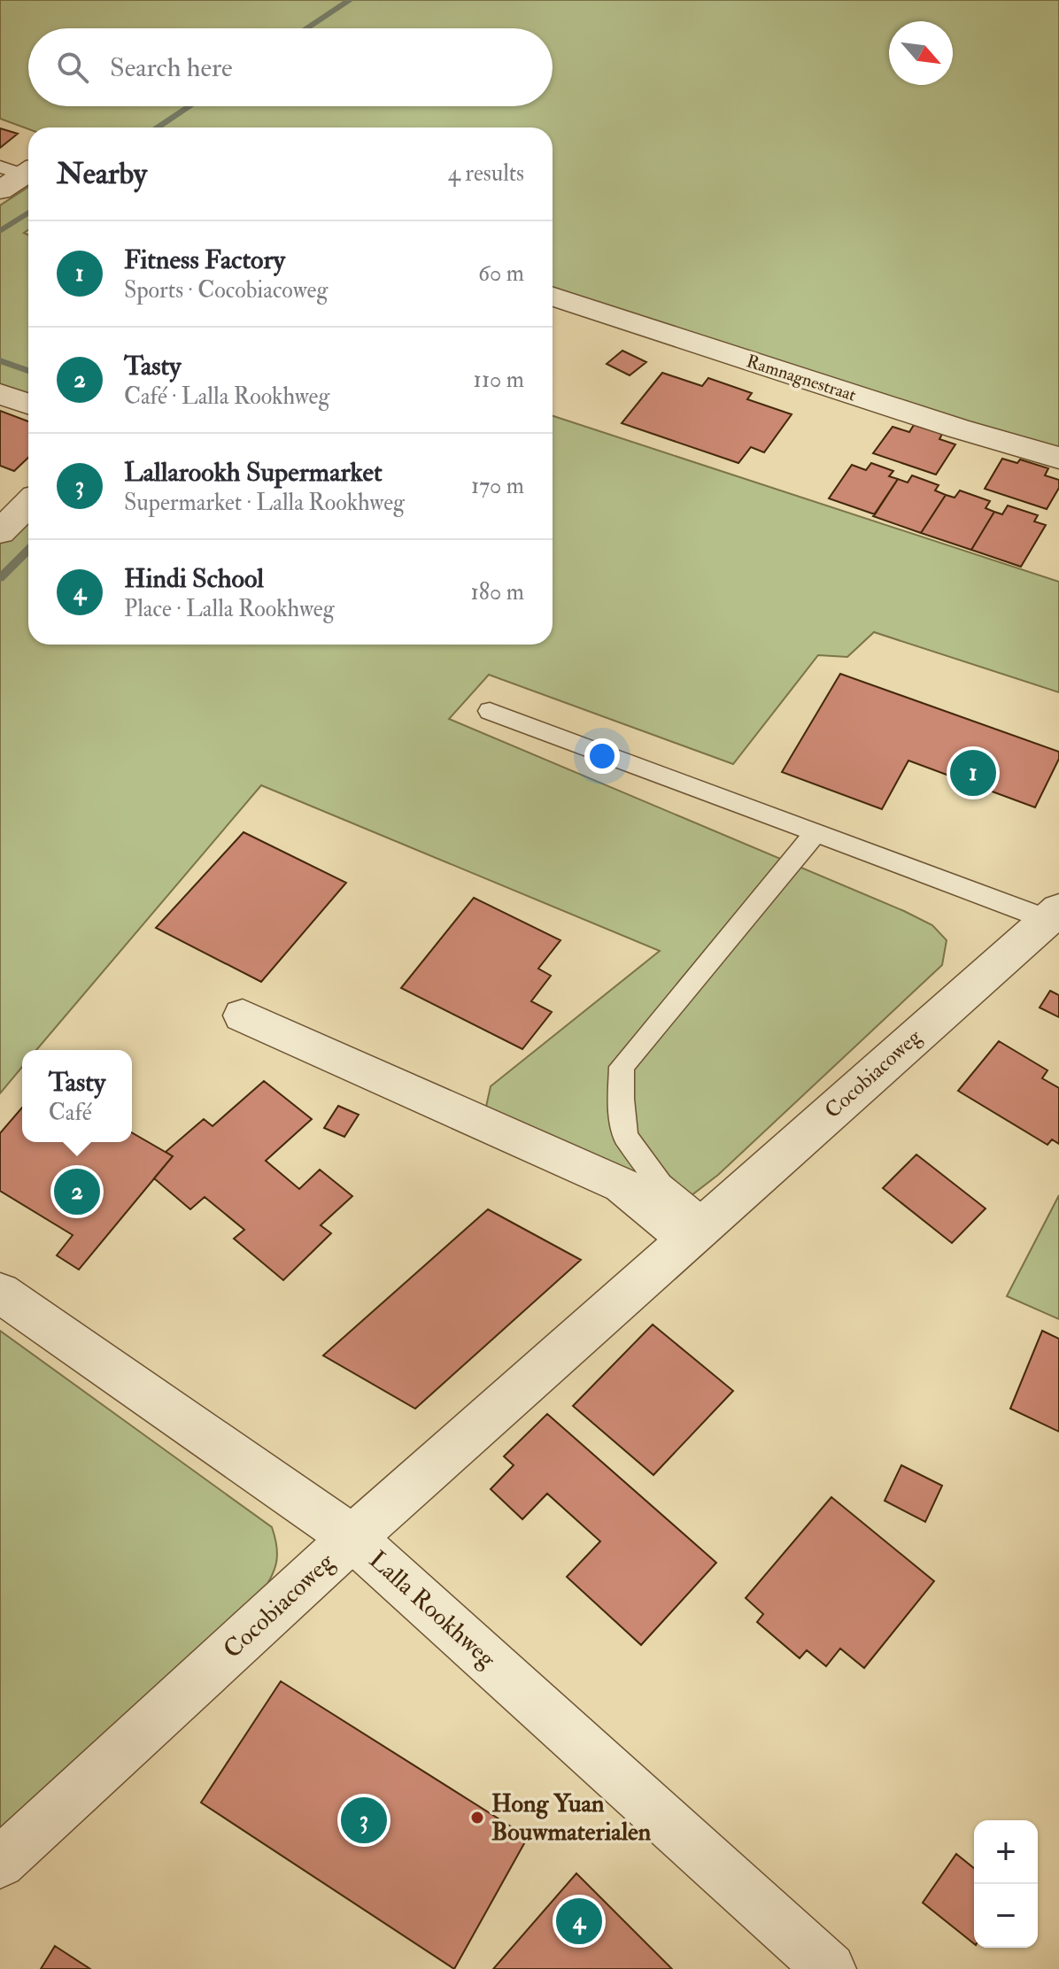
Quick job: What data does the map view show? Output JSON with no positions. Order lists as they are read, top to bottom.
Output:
{
  "streets": {
    "street": ["Ramnagnestraat", "Cocobiacoweg", "Lalla Rookhweg"]
  },
  "crossings": [
    ["Cocobiacoweg", "Lalla Rookhweg"]
  ],
  "places": ["Hong Yuan Bouwmaterialen"],
  "north": "bottom right",
  "page": {
    "search": "Search here",
    "heading": ["Nearby", "4 results"],
    "list": [
      {
        "mark": "1",
        "name": "Fitness Factory",
        "note": "Sports · Cocobiacoweg",
        "value": "60 m"
      },
      {
        "mark": "2",
        "name": "Tasty",
        "note": "Café · Lalla Rookhweg",
        "value": "110 m"
      },
      {
        "mark": "3",
        "name": "Lallarookh Supermarket",
        "note": "Supermarket · Lalla Rookhweg",
        "value": "170 m"
      },
      {
        "mark": "4",
        "name": "Hindi School",
        "note": "Place · Lalla Rookhweg",
        "value": "180 m"
      }
    ],
    "pins": [
      "1",
      "2",
      "3",
      "4"
    ],
    "popup": ["Tasty", "Café"],
    "map_buttons": ["+", "−"]
  }
}
